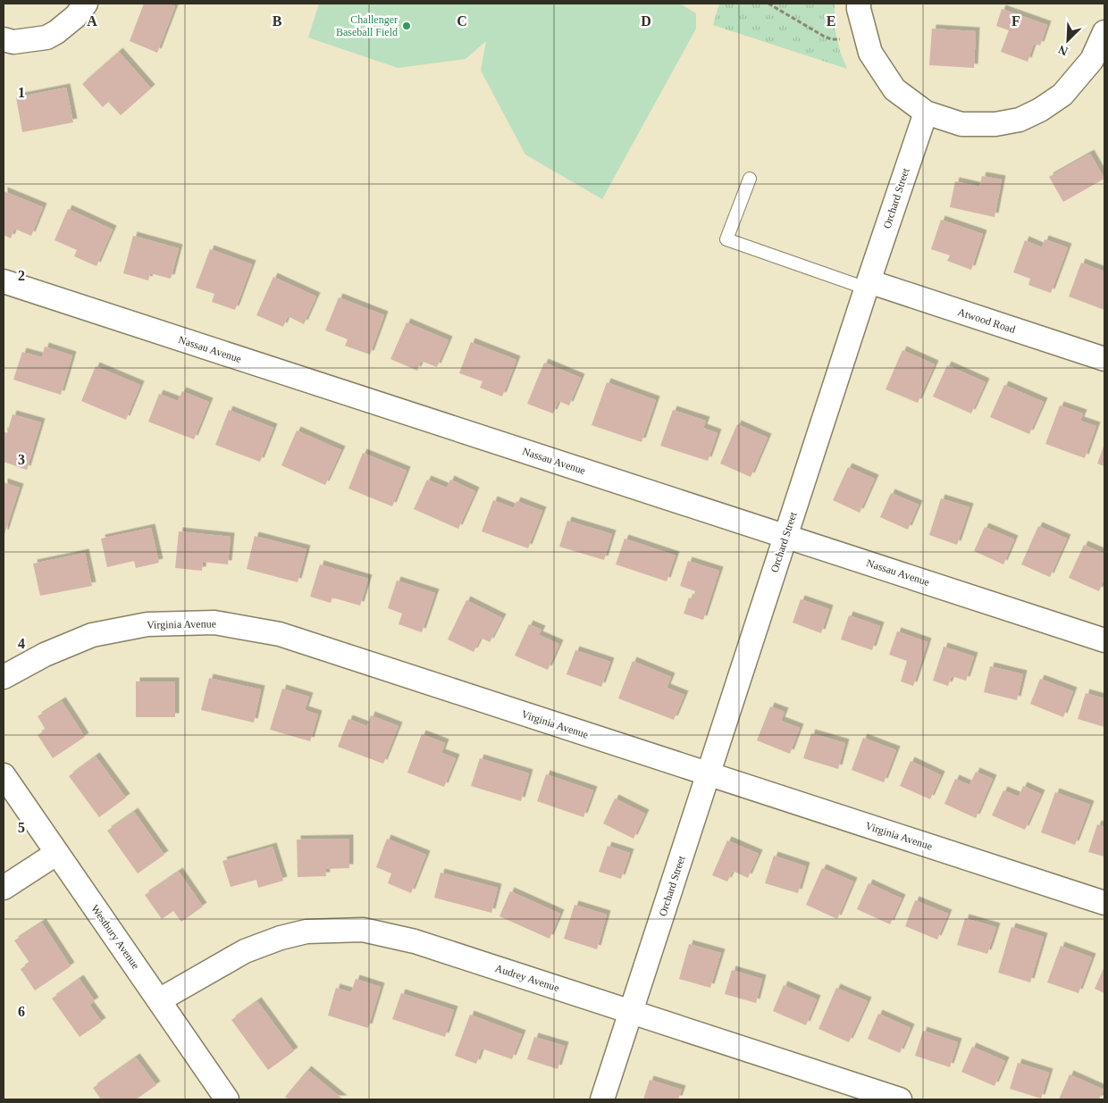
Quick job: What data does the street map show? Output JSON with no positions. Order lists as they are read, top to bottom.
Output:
{
  "streets": {
    "street": [
      "Orchard Street",
      "Atwood Road",
      "Nassau Avenue",
      "Virginia Avenue",
      "Westbury Avenue",
      "Audrey Avenue"
    ]
  },
  "crossings": [
    ["Orchard Street", "Atwood Road"],
    ["Orchard Street", "Nassau Avenue"],
    ["Orchard Street", "Virginia Avenue"],
    ["Orchard Street", "Audrey Avenue"],
    ["Westbury Avenue", "Audrey Avenue"]
  ],
  "places": ["Challenger Baseball Field"],
  "north": "bottom left",
  "grid": {
    "columns": [
      "A",
      "B",
      "C",
      "D",
      "E",
      "F"
    ],
    "rows": [
      "1",
      "2",
      "3",
      "4",
      "5",
      "6"
    ]
  }
}
